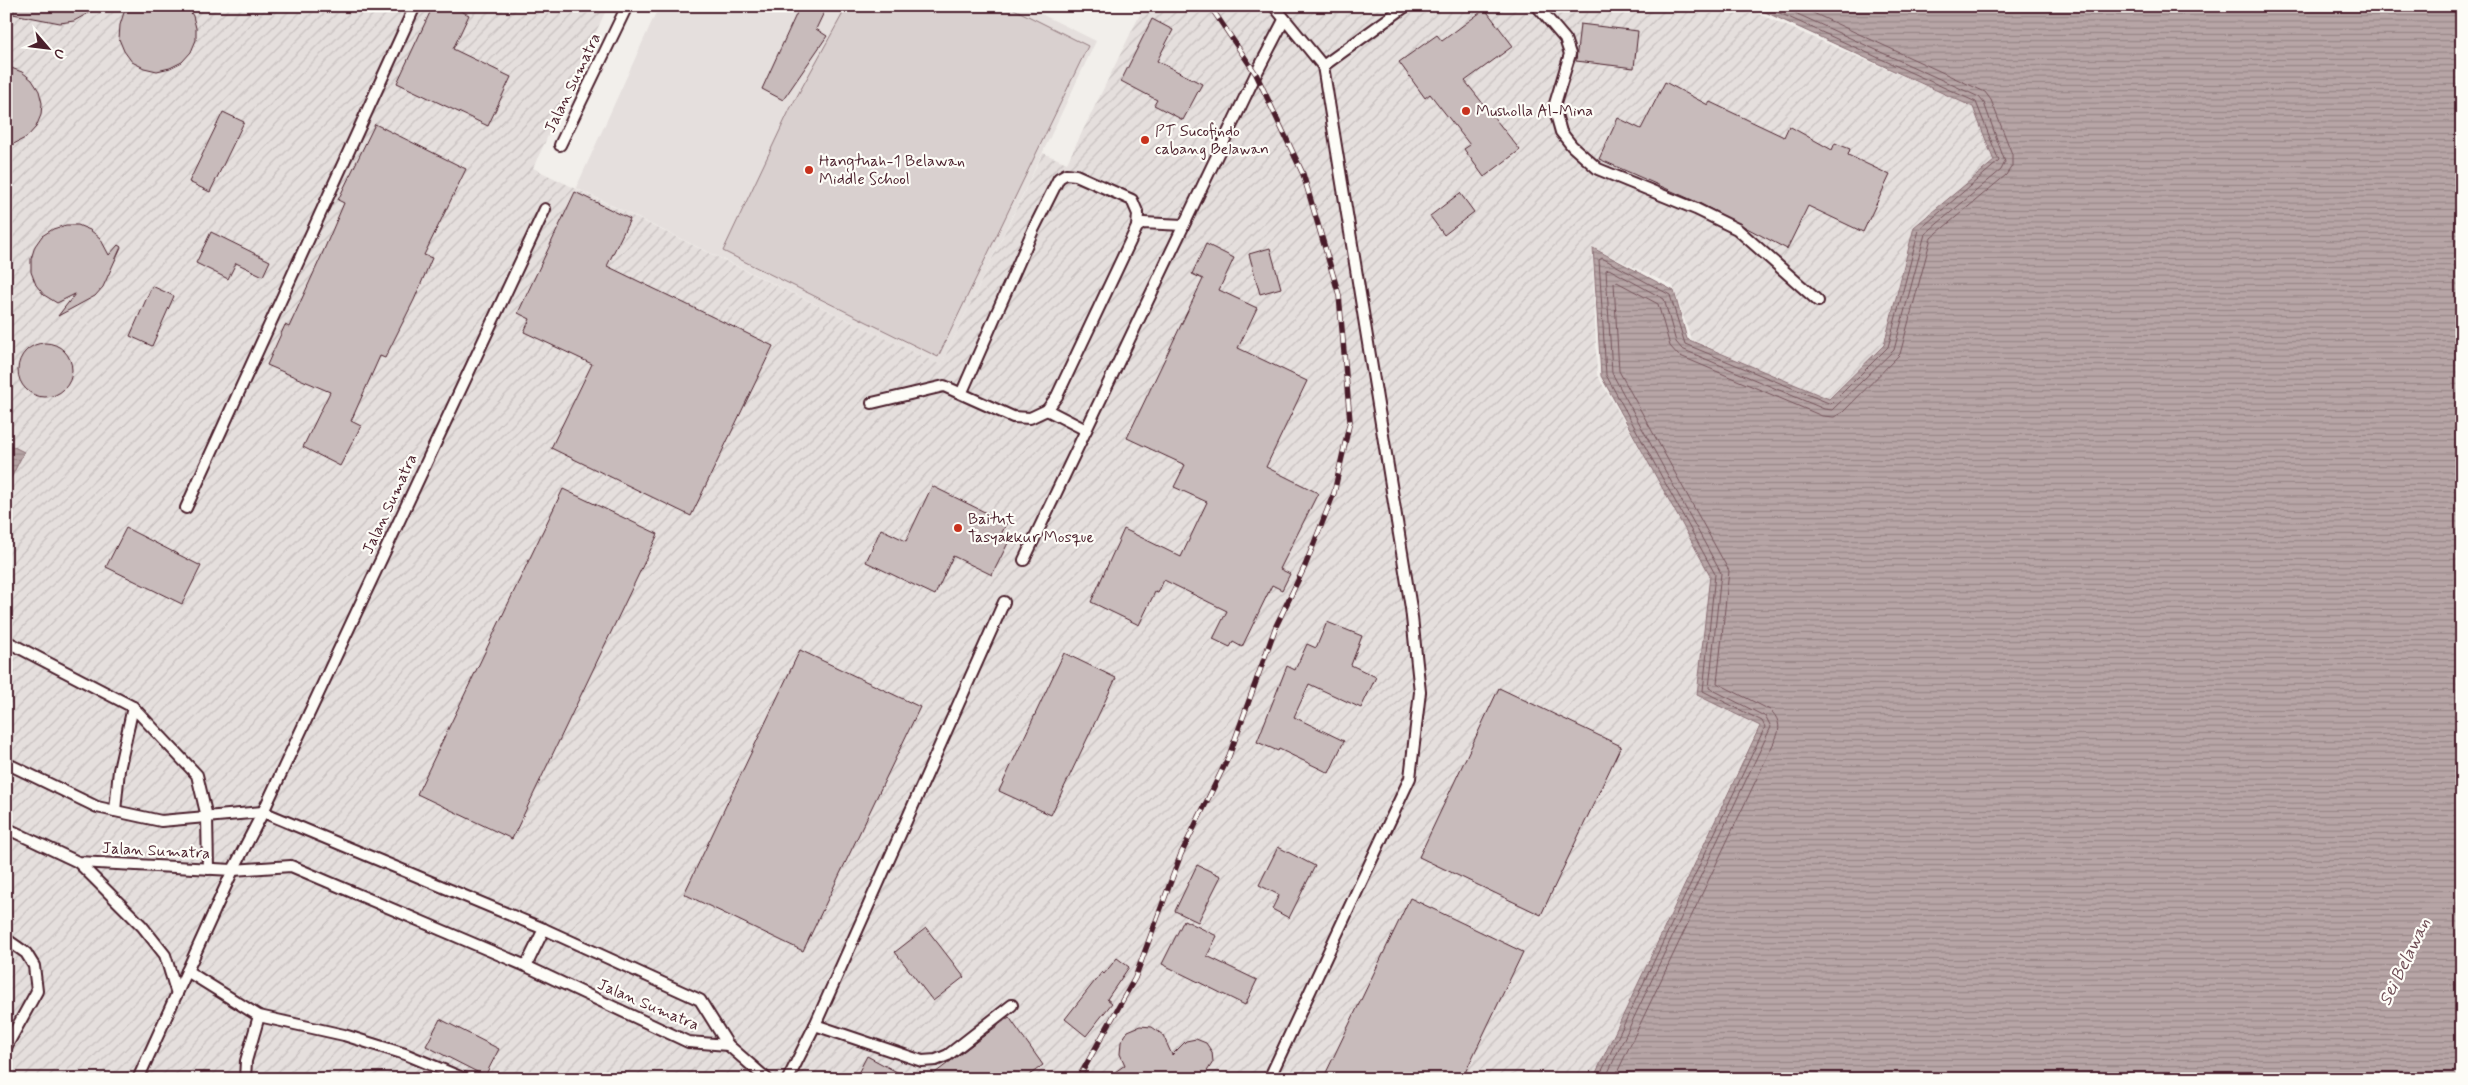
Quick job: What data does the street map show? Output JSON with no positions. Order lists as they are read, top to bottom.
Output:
{
  "streets": {
    "lane": ["Jalan Sumatra"]
  },
  "water": ["Sei Belawan"],
  "places": [
    "Musholla Al-Mina",
    "PT Sucofindo cabang Belawan",
    "Hangtuah-1 Belawan Middle School",
    "Baitut Tasyakkur Mosque"
  ],
  "north": "bottom right"
}
